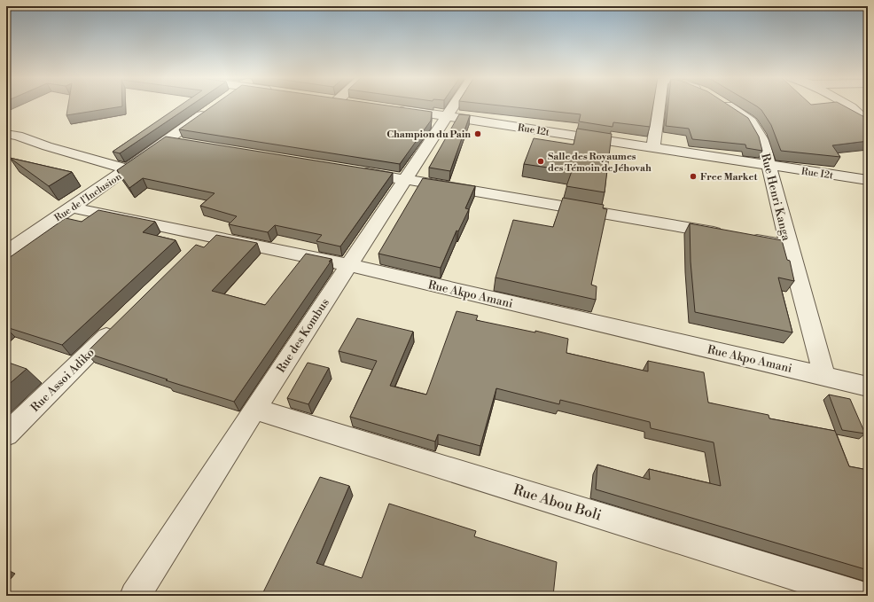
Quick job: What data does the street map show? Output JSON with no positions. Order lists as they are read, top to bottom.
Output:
{
  "streets": {
    "street": [
      "Rue I2t",
      "Rue de l'Inclusion",
      "Rue Henri Kanga",
      "Rue Akpo Amani",
      "Rue des Kombus",
      "Rue Assoi Adiko",
      "Rue Abou Boli"
    ]
  },
  "crossings": [
    ["Rue I2t", "Rue Henri Kanga"],
    ["Rue I2t", "Rue des Kombus"],
    ["Rue de l'Inclusion", "Rue Akpo Amani"],
    ["Rue Henri Kanga", "Rue Akpo Amani"],
    ["Rue Akpo Amani", "Rue des Kombus"],
    ["Rue des Kombus", "Rue Abou Boli"]
  ],
  "places": ["Champion du Pain", "Salle des Royaumes des Témoin de Jéhovah", "Free Market"]
}
